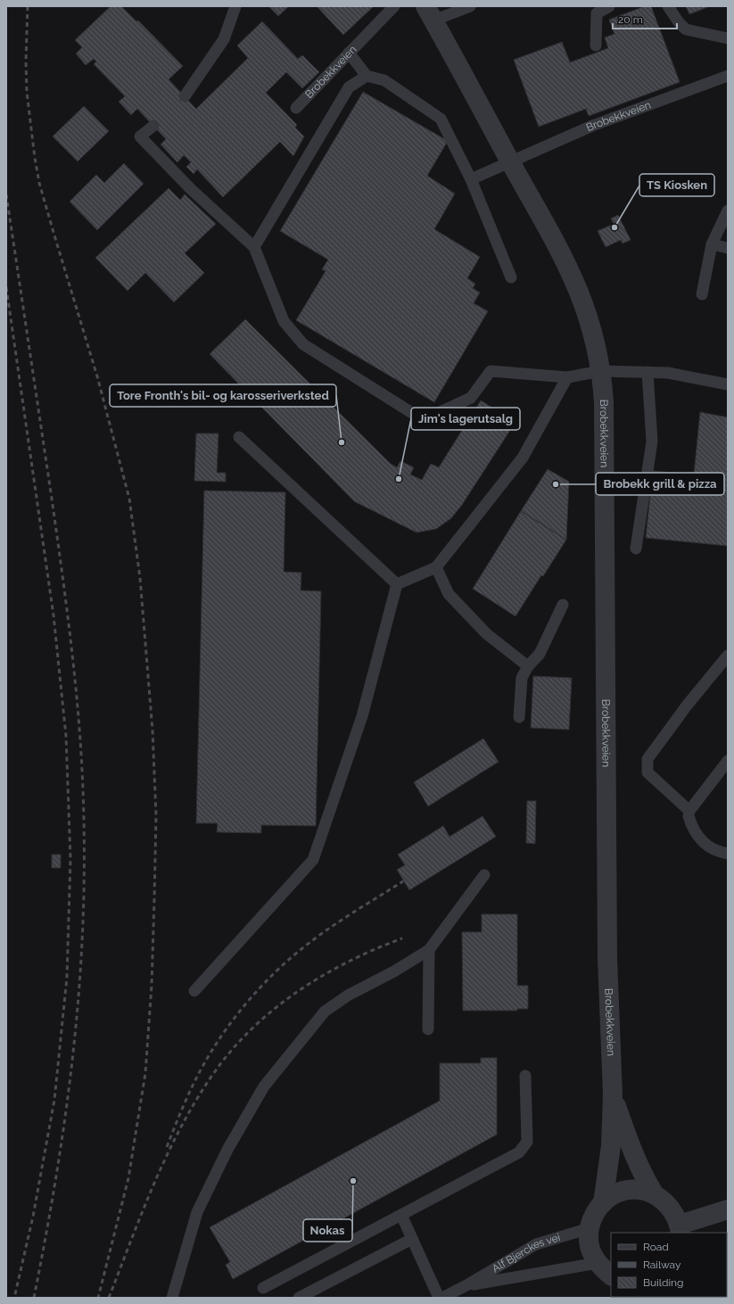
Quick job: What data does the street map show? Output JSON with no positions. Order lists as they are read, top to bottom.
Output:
{
  "streets": {
    "street": ["Brobekkveien"],
    "lane": ["Alf Bjerckes vei"]
  },
  "places": [
    "TS Kiosken",
    "Tore Fronth's bil- og karosseriverksted",
    "Jim's lagerutsalg",
    "Brobekk grill & pizza",
    "Nokas"
  ],
  "legend": ["Road", "Railway", "Building"],
  "scale_bar": "20 m"
}
